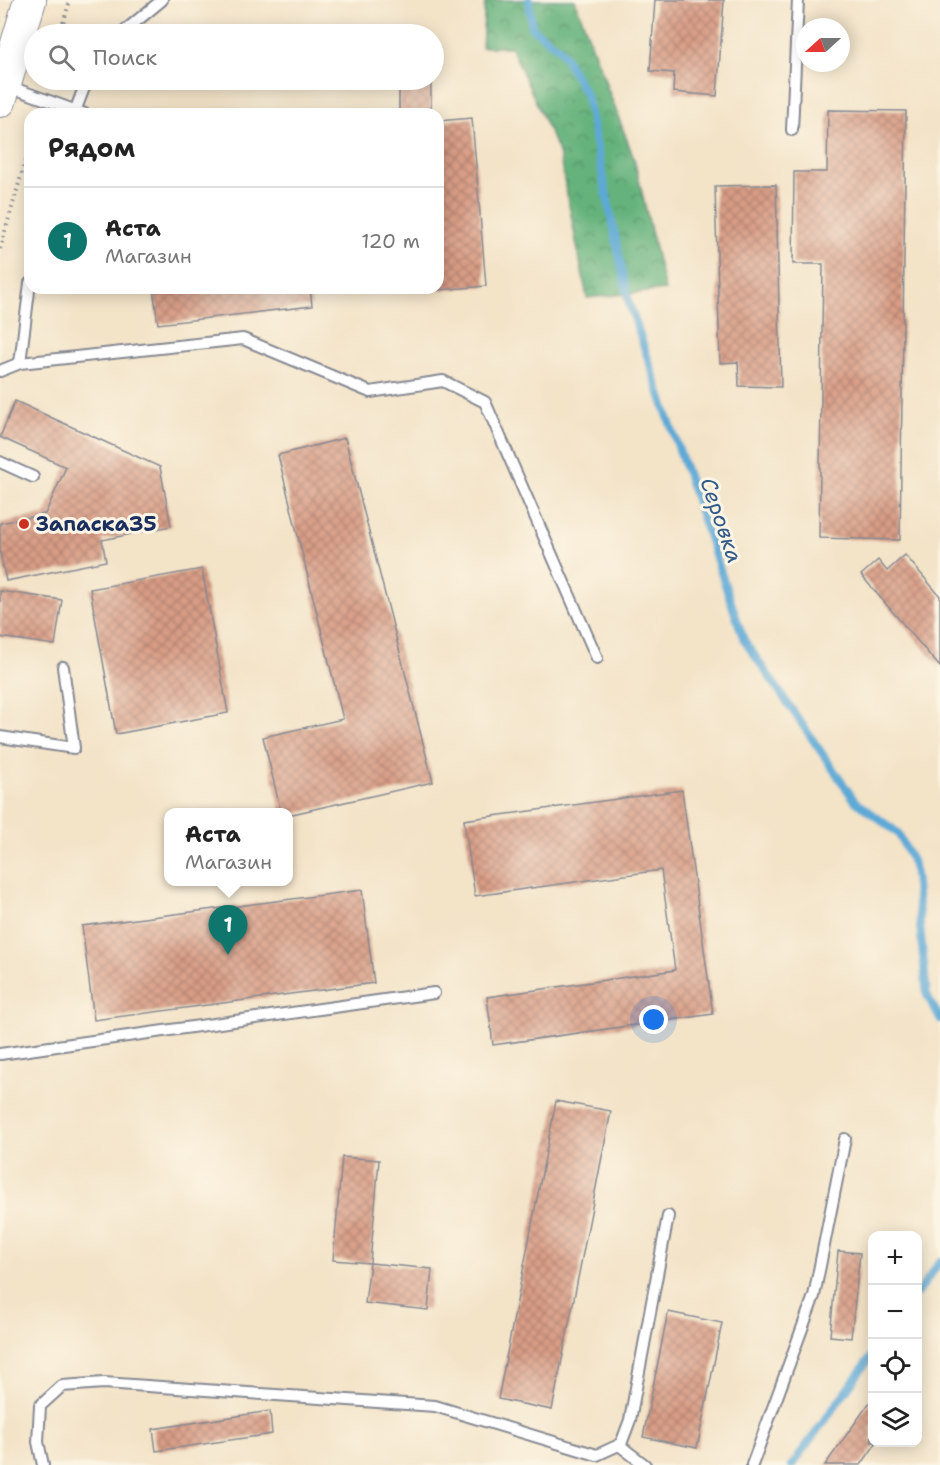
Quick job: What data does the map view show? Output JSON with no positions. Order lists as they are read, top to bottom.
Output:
{
  "water": ["Серовка"],
  "places": ["Запаска35"],
  "north": "left",
  "page": {
    "search": "Поиск",
    "heading": "Рядом",
    "list": [
      {
        "mark": "1",
        "name": "Аста",
        "note": "Магазин",
        "value": "120 m"
      }
    ],
    "popup": ["Аста", "Магазин"],
    "pins": "1",
    "map_buttons": ["+", "−"]
  }
}
